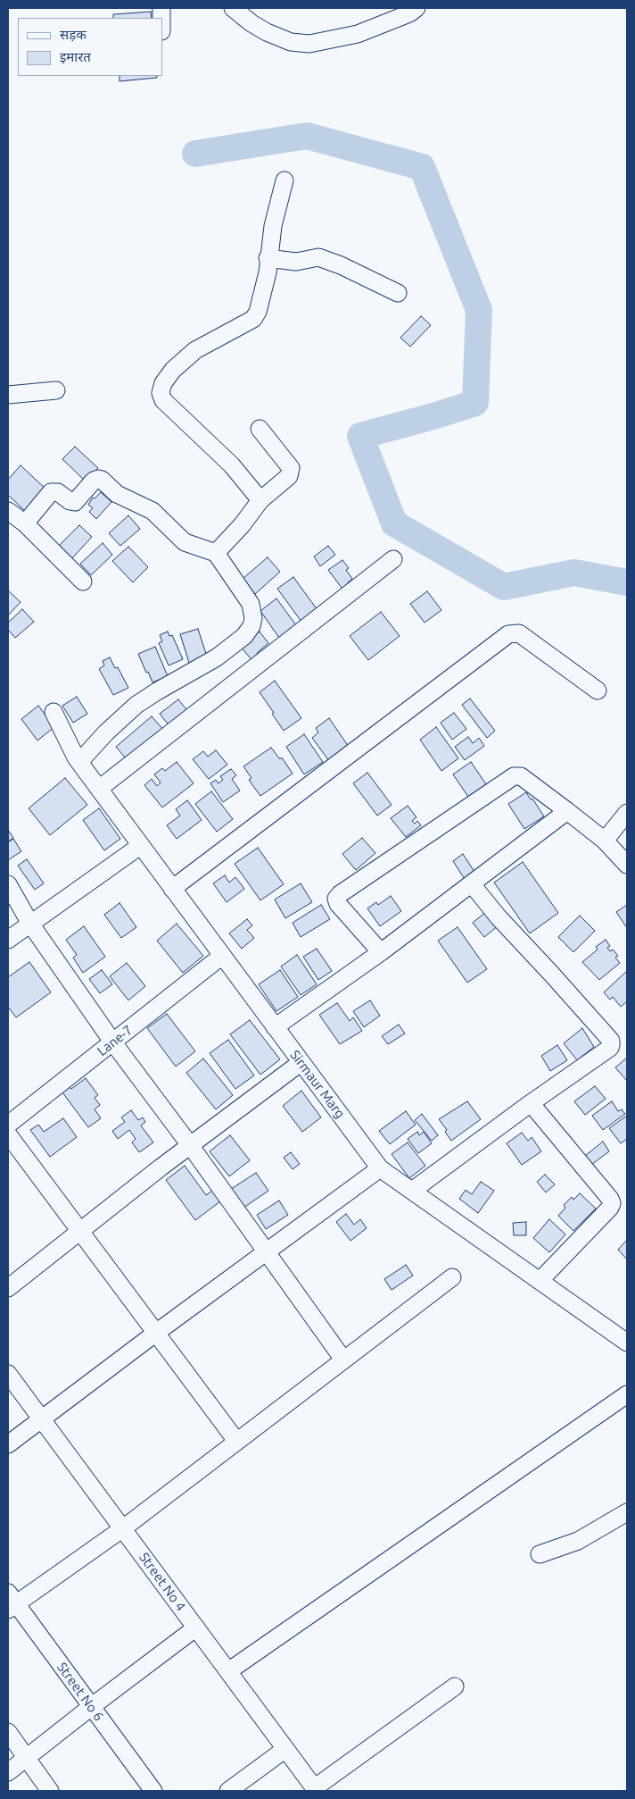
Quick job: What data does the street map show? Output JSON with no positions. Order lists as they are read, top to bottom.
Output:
{
  "streets": {
    "street": [
      "Lane-7",
      "Sirmaur Marg",
      "Street No 4",
      "Street No 6"
    ]
  },
  "crossings": [
    ["Lane-7", "Sirmaur Marg"]
  ],
  "legend": ["सड़क", "इमारत"]
}
